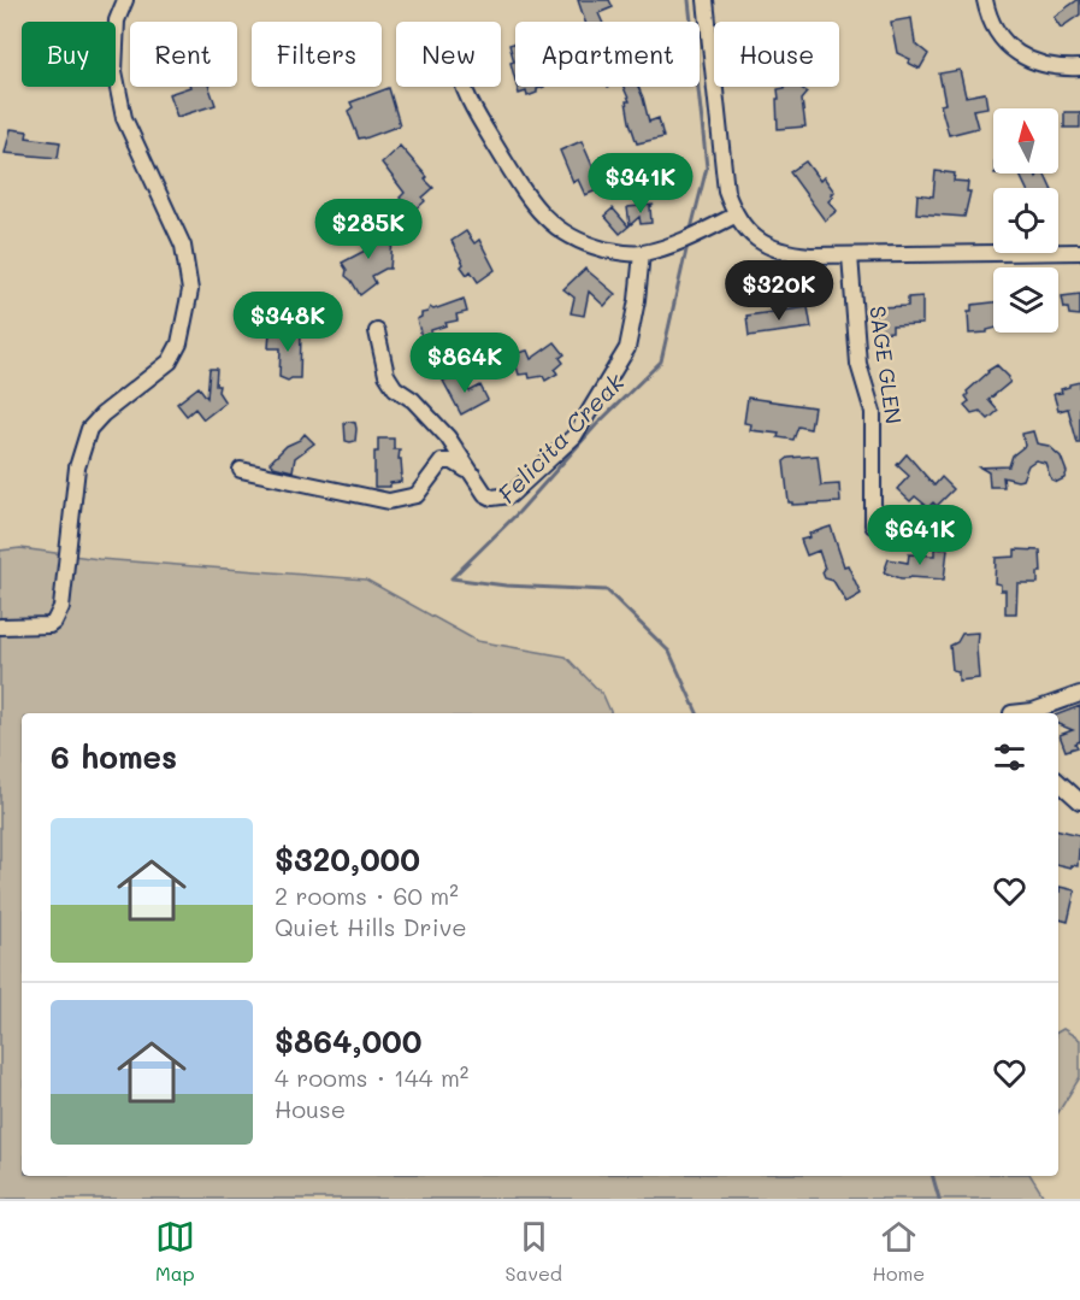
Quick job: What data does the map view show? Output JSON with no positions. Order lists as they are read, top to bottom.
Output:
{
  "streets": {
    "street": ["SAGE GLEN"]
  },
  "water": ["Felicita Creak"],
  "north": "top",
  "page": {
    "chip": [
      "Buy",
      "Rent",
      "Filters",
      "New",
      "Apartment",
      "House"
    ],
    "price": [
      "$341K",
      "$285K",
      "$320K",
      "$348K",
      "$864K",
      "$641K"
    ],
    "heading": "6 homes",
    "list": [
      {
        "name": "$320,000",
        "note": "2 rooms · 60 m² · Quiet Hills Drive"
      },
      {
        "name": "$864,000",
        "note": "4 rooms · 144 m² · House"
      }
    ],
    "tabs": ["Map", "Saved", "Home"]
  }
}
